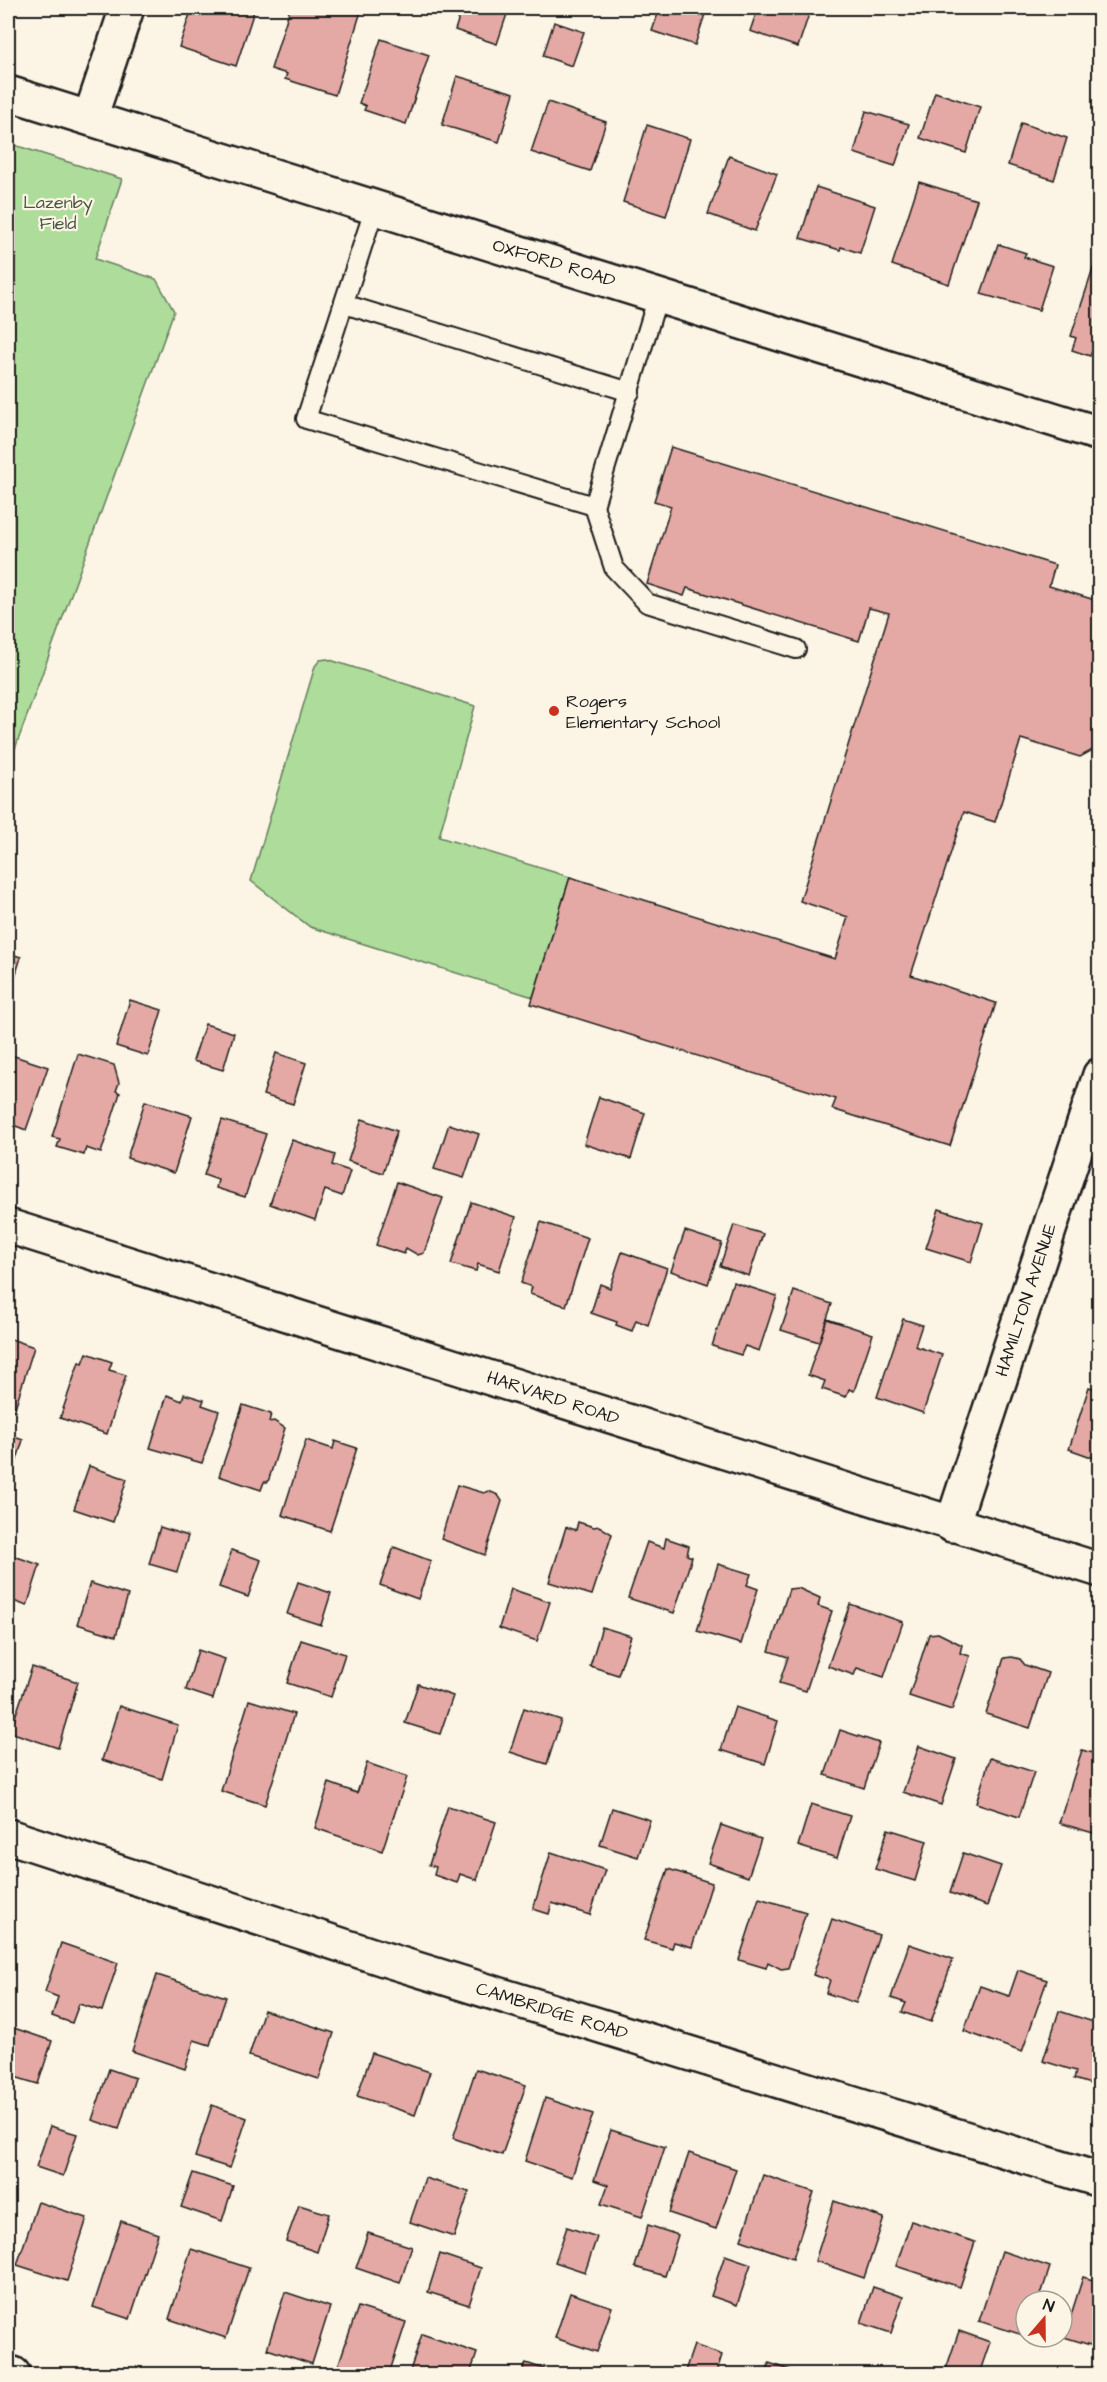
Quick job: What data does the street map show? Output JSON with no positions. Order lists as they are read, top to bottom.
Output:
{
  "streets": {
    "street": [
      "OXFORD ROAD",
      "HAMILTON AVENUE",
      "HARVARD ROAD",
      "CAMBRIDGE ROAD"
    ]
  },
  "crossings": [
    ["HAMILTON AVENUE", "HARVARD ROAD"]
  ],
  "parks": ["Lazenby Field"],
  "places": ["Rogers Elementary School"],
  "north": "top"
}
